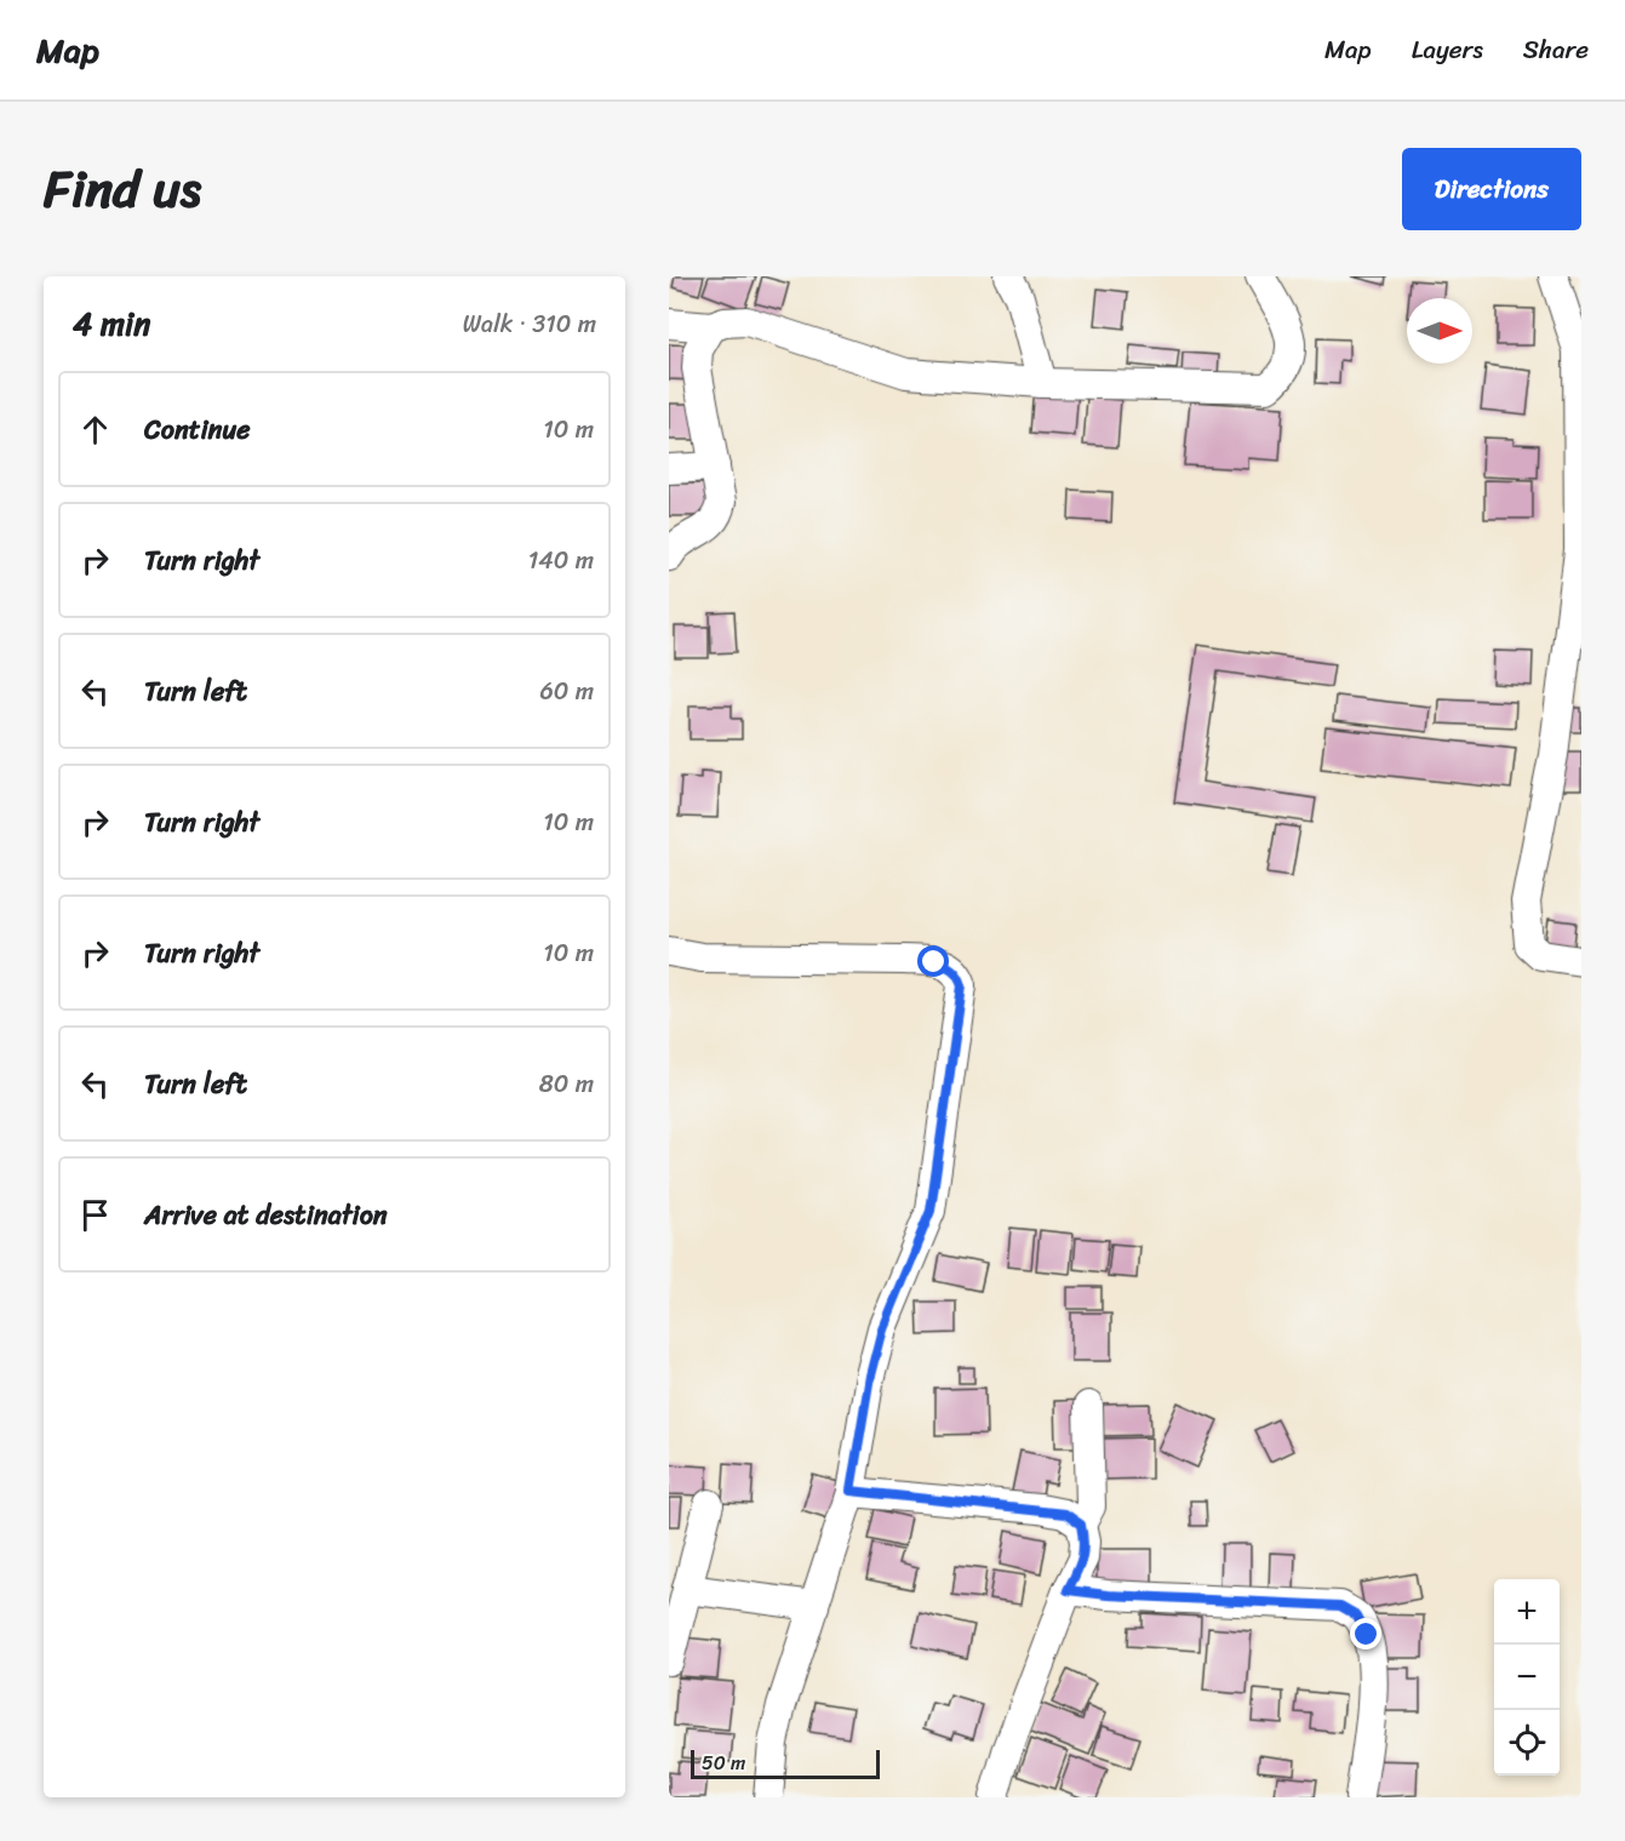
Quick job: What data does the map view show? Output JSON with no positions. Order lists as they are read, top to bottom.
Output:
{
  "scale_bar": "50 m",
  "north": "right",
  "page": {
    "header": "Map",
    "nav": ["Map", "Layers", "Share"],
    "title": "Find us",
    "buttons": "Directions",
    "heading": ["4 min", "Walk · 310 m"],
    "list": [
      ["Continue", "10 m"],
      ["Turn right", "140 m"],
      ["Turn left", "60 m"],
      ["Turn right", "10 m"],
      ["Turn right", "10 m"],
      ["Turn left", "80 m"],
      "Arrive at destination"
    ],
    "map_buttons": ["+", "−"],
    "scale": "50 m"
  }
}
